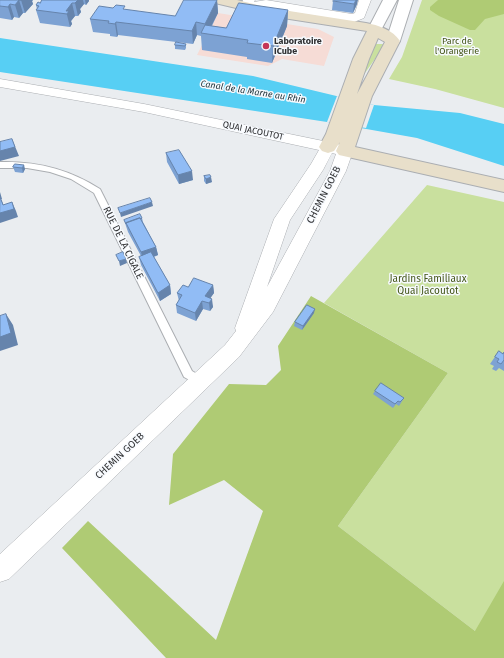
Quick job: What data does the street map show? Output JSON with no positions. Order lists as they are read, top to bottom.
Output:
{
  "streets": {
    "main road": ["QUAI JACOUTOT"],
    "street": ["CHEMIN GOEB"],
    "lane": ["RUE DE LA CIGALE"]
  },
  "crossings": [
    ["QUAI JACOUTOT", "CHEMIN GOEB"],
    ["CHEMIN GOEB", "RUE DE LA CIGALE"]
  ],
  "water": ["Canal de la Marne au Rhin"],
  "parks": ["Parc de l'Orangerie", "Jardins Familiaux Quai Jacoutot"],
  "places": ["Laboratoire ICube"]
}
